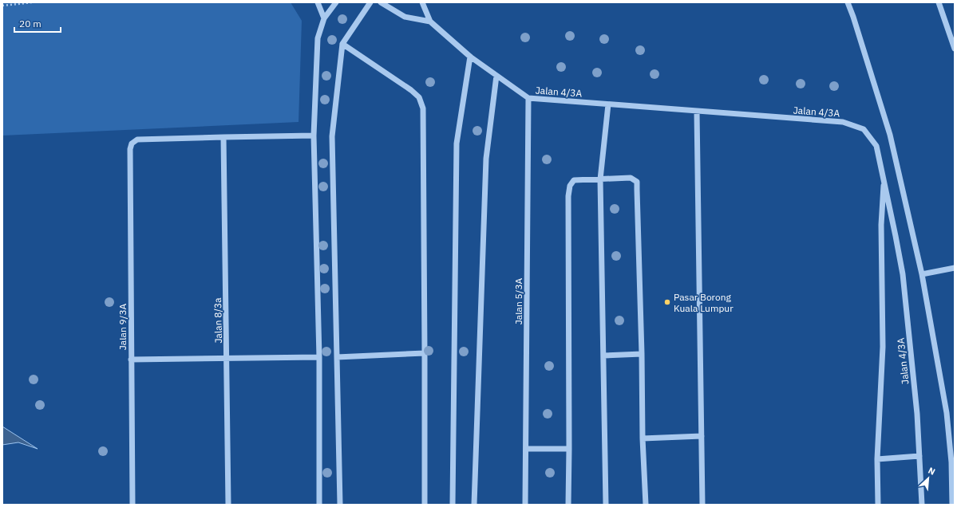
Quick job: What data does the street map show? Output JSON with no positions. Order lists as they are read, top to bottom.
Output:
{
  "streets": {
    "street": [
      "Jalan 4/3A",
      "Jalan 5/3A",
      "Jalan 8/3a",
      "Jalan 9/3A"
    ]
  },
  "crossings": [
    ["Jalan 4/3A", "Jalan 5/3A"],
    ["Jalan 8/3a", "Jalan 9/3A"]
  ],
  "places": ["Pasar Borong Kuala Lumpur"],
  "scale_bar": "20 m",
  "north": "top right"
}
